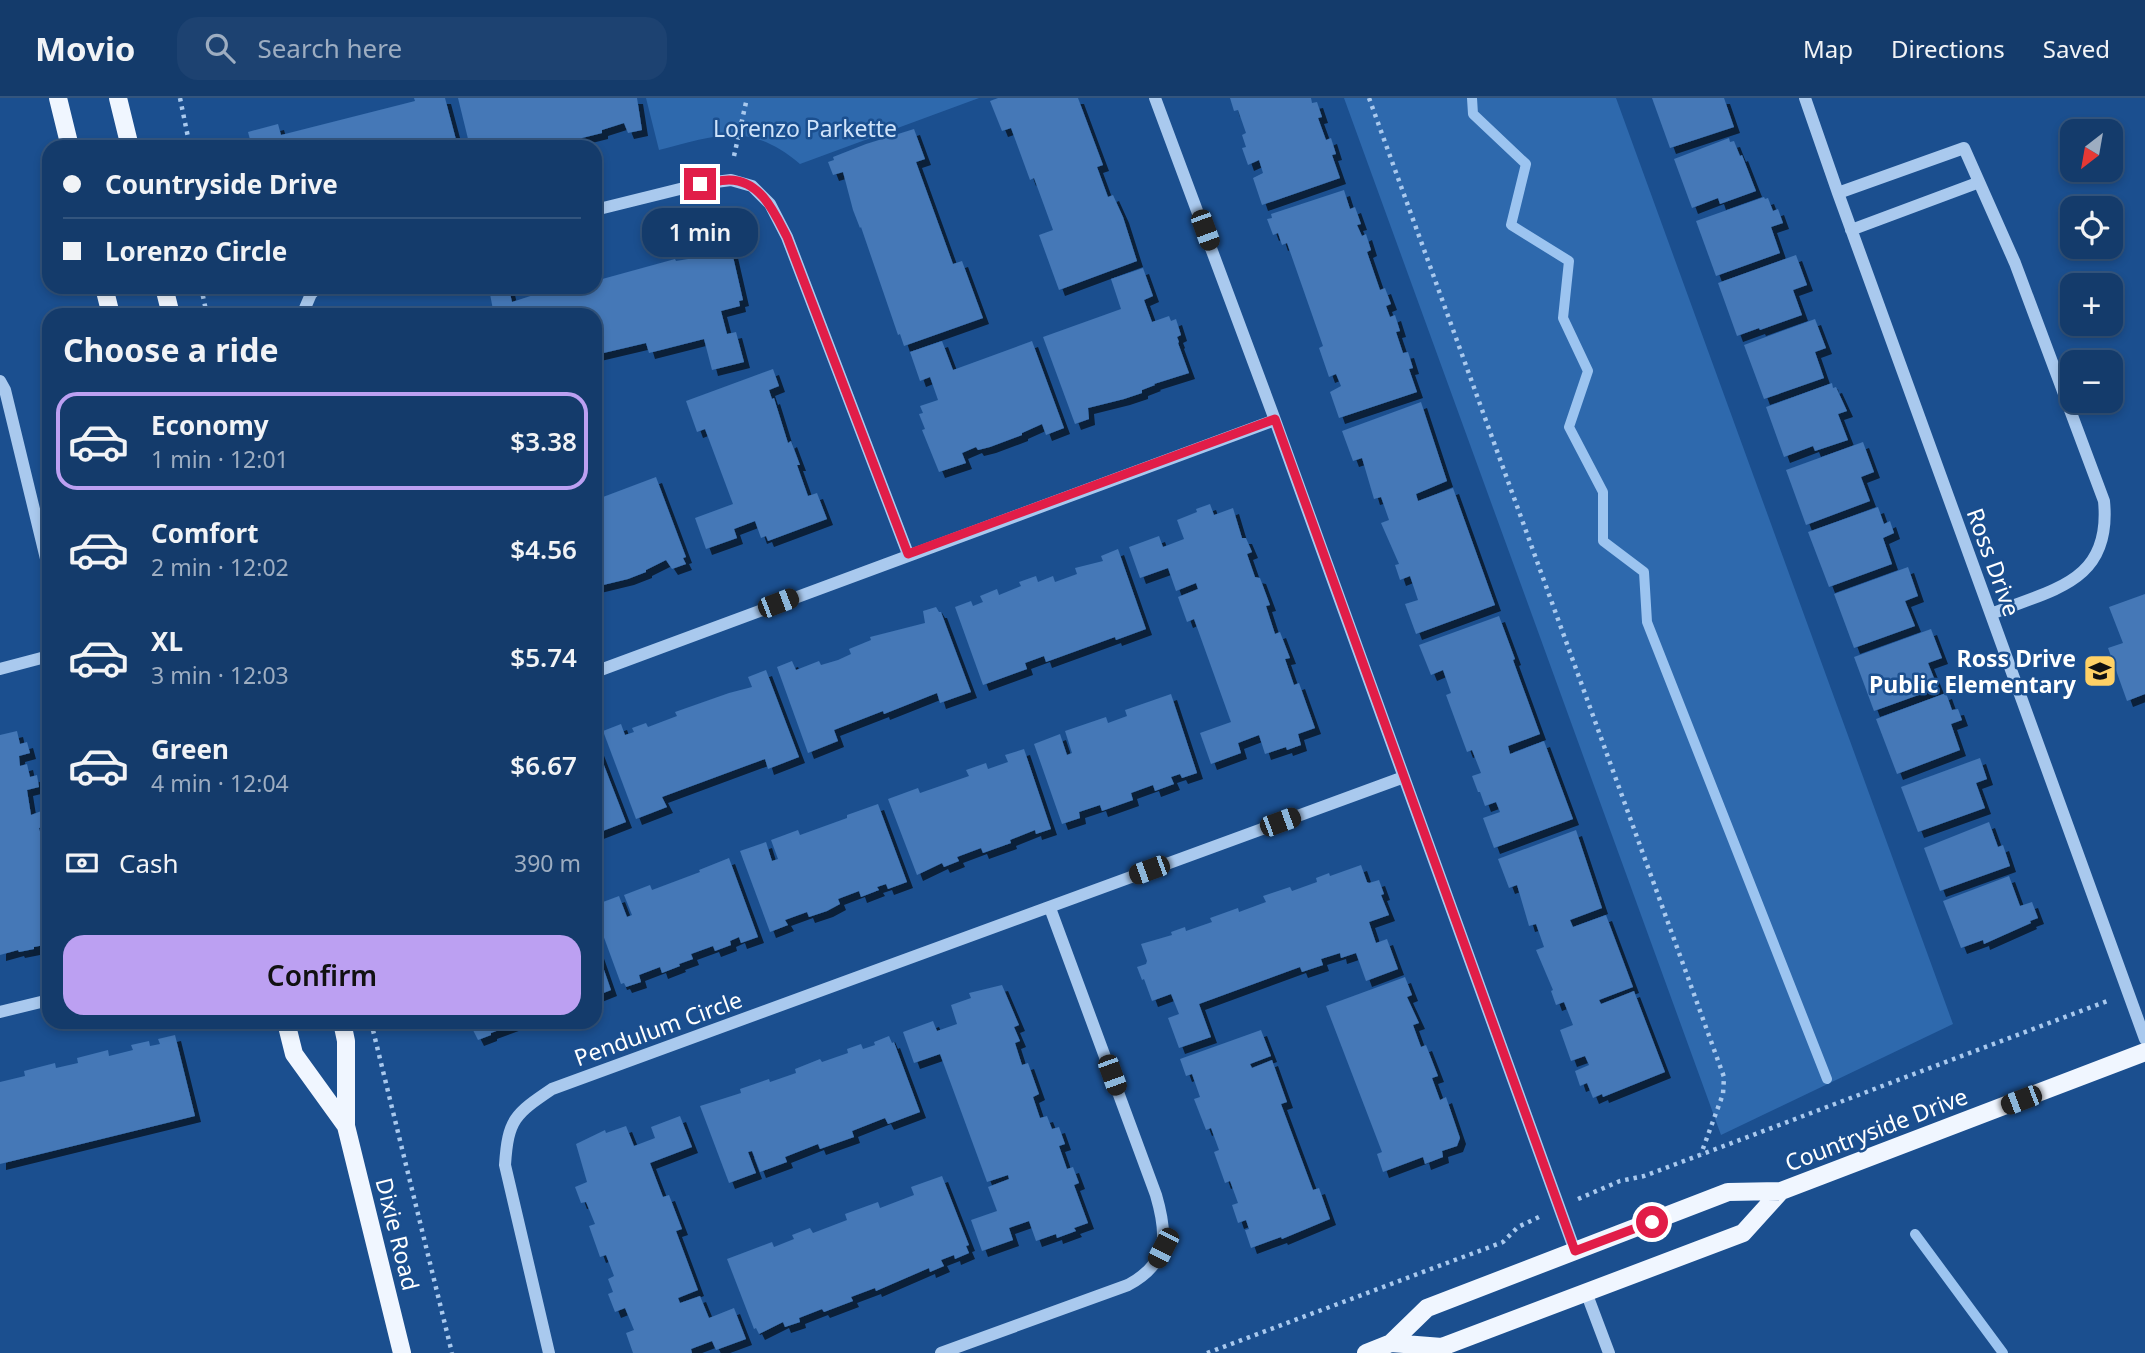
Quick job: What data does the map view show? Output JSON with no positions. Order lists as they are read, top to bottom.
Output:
{
  "streets": {
    "main road": ["Countryside Drive", "Dixie Road"],
    "street": ["Ross Drive", "Pendulum Circle"]
  },
  "parks": ["Lorenzo Parkette"],
  "places": {
    "school or university": ["Ross Drive Public Elementary"]
  },
  "north": "bottom left",
  "page": {
    "header": "Movio",
    "search": "Search here",
    "nav": ["Map", "Directions", "Saved"],
    "map_buttons": ["+", "−"],
    "banner": ["Countryside Drive", "Lorenzo Circle"],
    "bubble": "1 min",
    "heading": "Choose a ride",
    "list": [
      {
        "name": "Economy",
        "note": "1 min · 12:01",
        "value": "$3.38"
      },
      {
        "name": "Comfort",
        "note": "2 min · 12:02",
        "value": "$4.56"
      },
      {
        "name": "XL",
        "note": "3 min · 12:03",
        "value": "$5.74"
      },
      {
        "name": "Green",
        "note": "4 min · 12:04",
        "value": "$6.67"
      }
    ],
    "pay": ["Cash", "390 m"],
    "buttons": "Confirm"
  }
}
